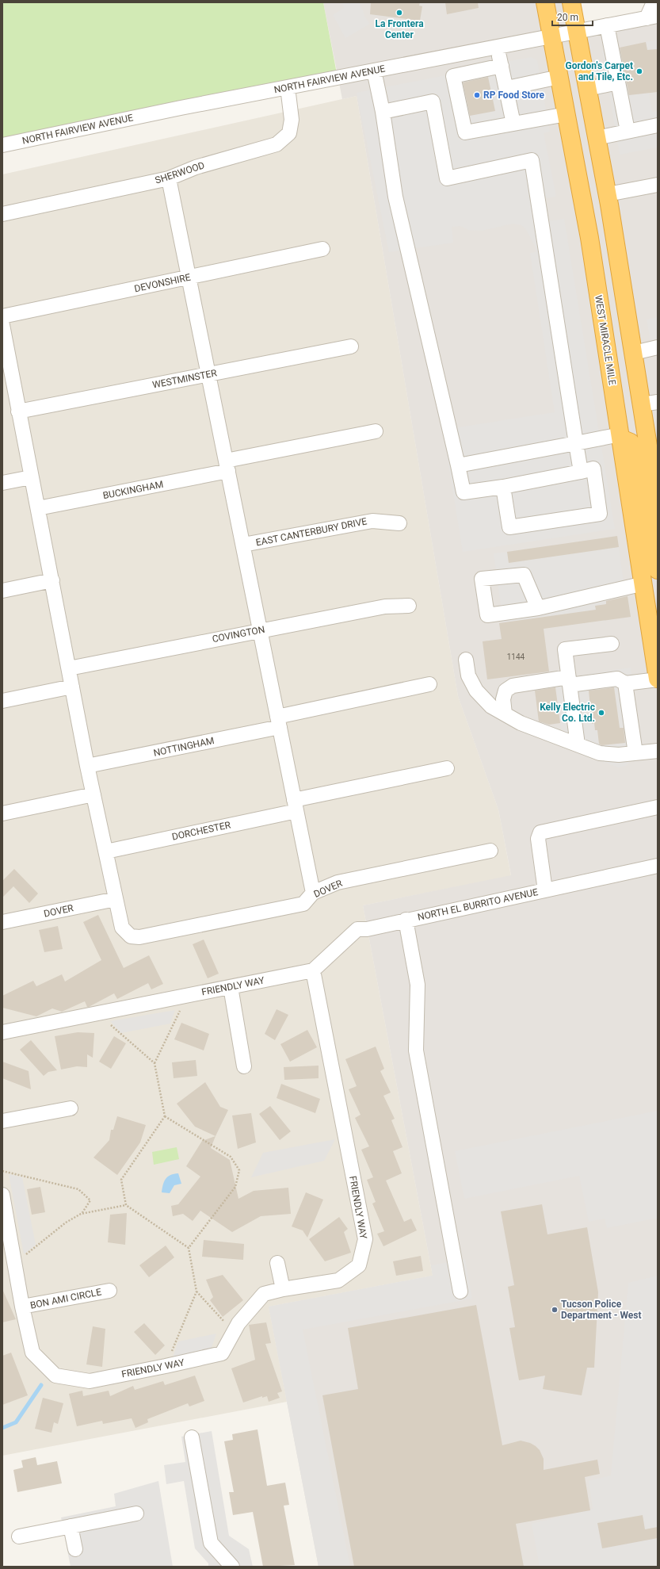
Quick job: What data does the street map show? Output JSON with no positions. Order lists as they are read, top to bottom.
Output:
{
  "streets": {
    "highway": ["WEST MIRACLE MILE"],
    "street": [
      "NORTH FAIRVIEW AVENUE",
      "SHERWOOD",
      "DEVONSHIRE",
      "WESTMINSTER",
      "BUCKINGHAM",
      "EAST CANTERBURY DRIVE",
      "COVINGTON",
      "NOTTINGHAM",
      "DORCHESTER",
      "DOVER",
      "NORTH EL BURRITO AVENUE",
      "FRIENDLY WAY",
      "BON AMI CIRCLE"
    ]
  },
  "crossings": [
    ["NORTH FAIRVIEW AVENUE", "SHERWOOD"],
    ["NORTH FAIRVIEW AVENUE", "WEST MIRACLE MILE"],
    ["NORTH EL BURRITO AVENUE", "FRIENDLY WAY"],
    ["FRIENDLY WAY", "BON AMI CIRCLE"]
  ],
  "places": [
    "La Frontera Center",
    "Gordon's Carpet and Tile, Etc.",
    "RP Food Store",
    "Kelly Electric Co. Ltd.",
    "Tucson Police Department - West"
  ],
  "house_numbers": ["1144"],
  "scale_bar": "20 m"
}
